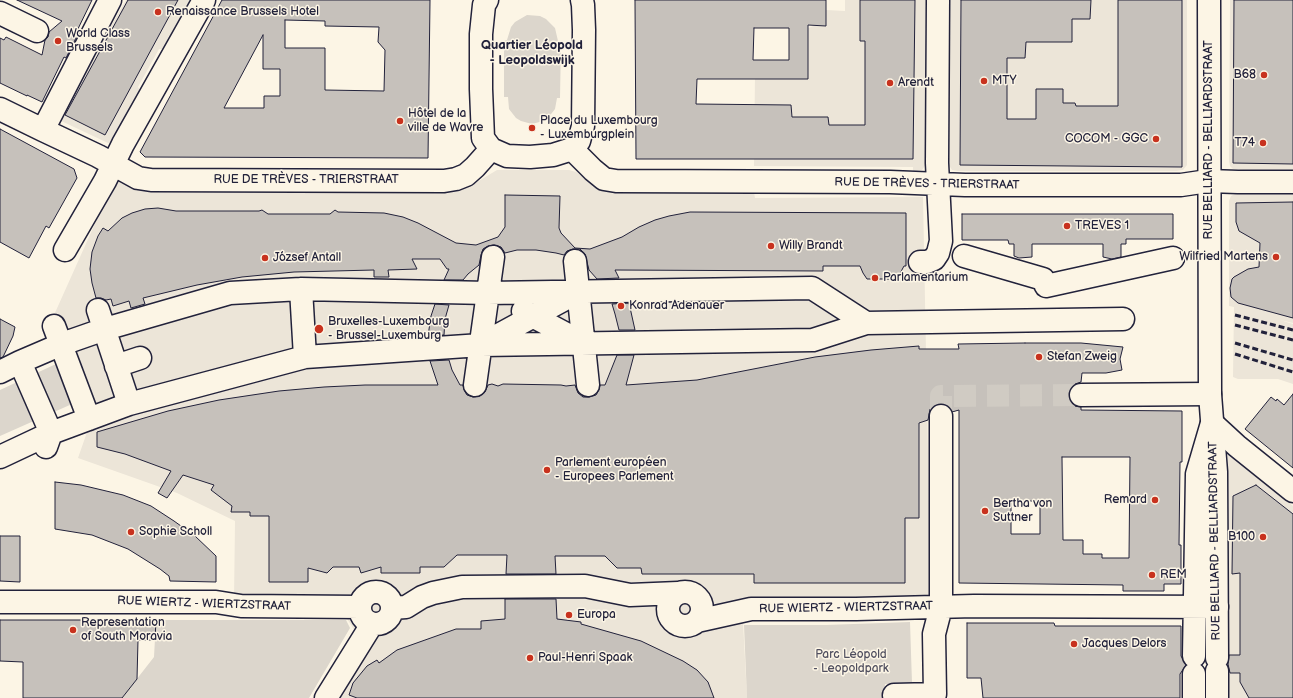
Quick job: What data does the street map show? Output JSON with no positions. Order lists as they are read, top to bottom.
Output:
{
  "streets": {
    "street": ["RUE BELLIARD - BELLIARDSTRAAT", "RUE DE TRÈVES - TRIERSTRAAT", "RUE WIERTZ - WIERTZSTRAAT"]
  },
  "crossings": [
    ["RUE BELLIARD - BELLIARDSTRAAT", "RUE DE TRÈVES - TRIERSTRAAT"],
    ["RUE BELLIARD - BELLIARDSTRAAT", "RUE WIERTZ - WIERTZSTRAAT"]
  ],
  "districts": ["Quartier Léopold - Leopoldswijk"],
  "parks": ["Parc Léopold - Leopoldpark"],
  "places": [
    "Renaissance Brussels Hotel",
    "World Class Brussels",
    "B68",
    "MTY",
    "Arendt",
    "Hôtel de la ville de Wavre",
    "Place du Luxembourg - Luxemburgplein",
    "COCOM - GGC",
    "T74",
    "TREVES 1",
    "Willy Brandt",
    "Wilfried Martens",
    "József Antall",
    "Parlamentarium",
    "Konrad Adenauer",
    "Bruxelles-Luxembourg - Brussel-Luxemburg",
    "Stefan Zweig",
    "Parlement européen - Europees Parlement",
    "Remard",
    "Bertha von Suttner",
    "Sophie Scholl",
    "B100",
    "REM",
    "Europa",
    "Representation of South Moravia",
    "Jacques Delors",
    "Paul-Henri Spaak"
  ]
}
